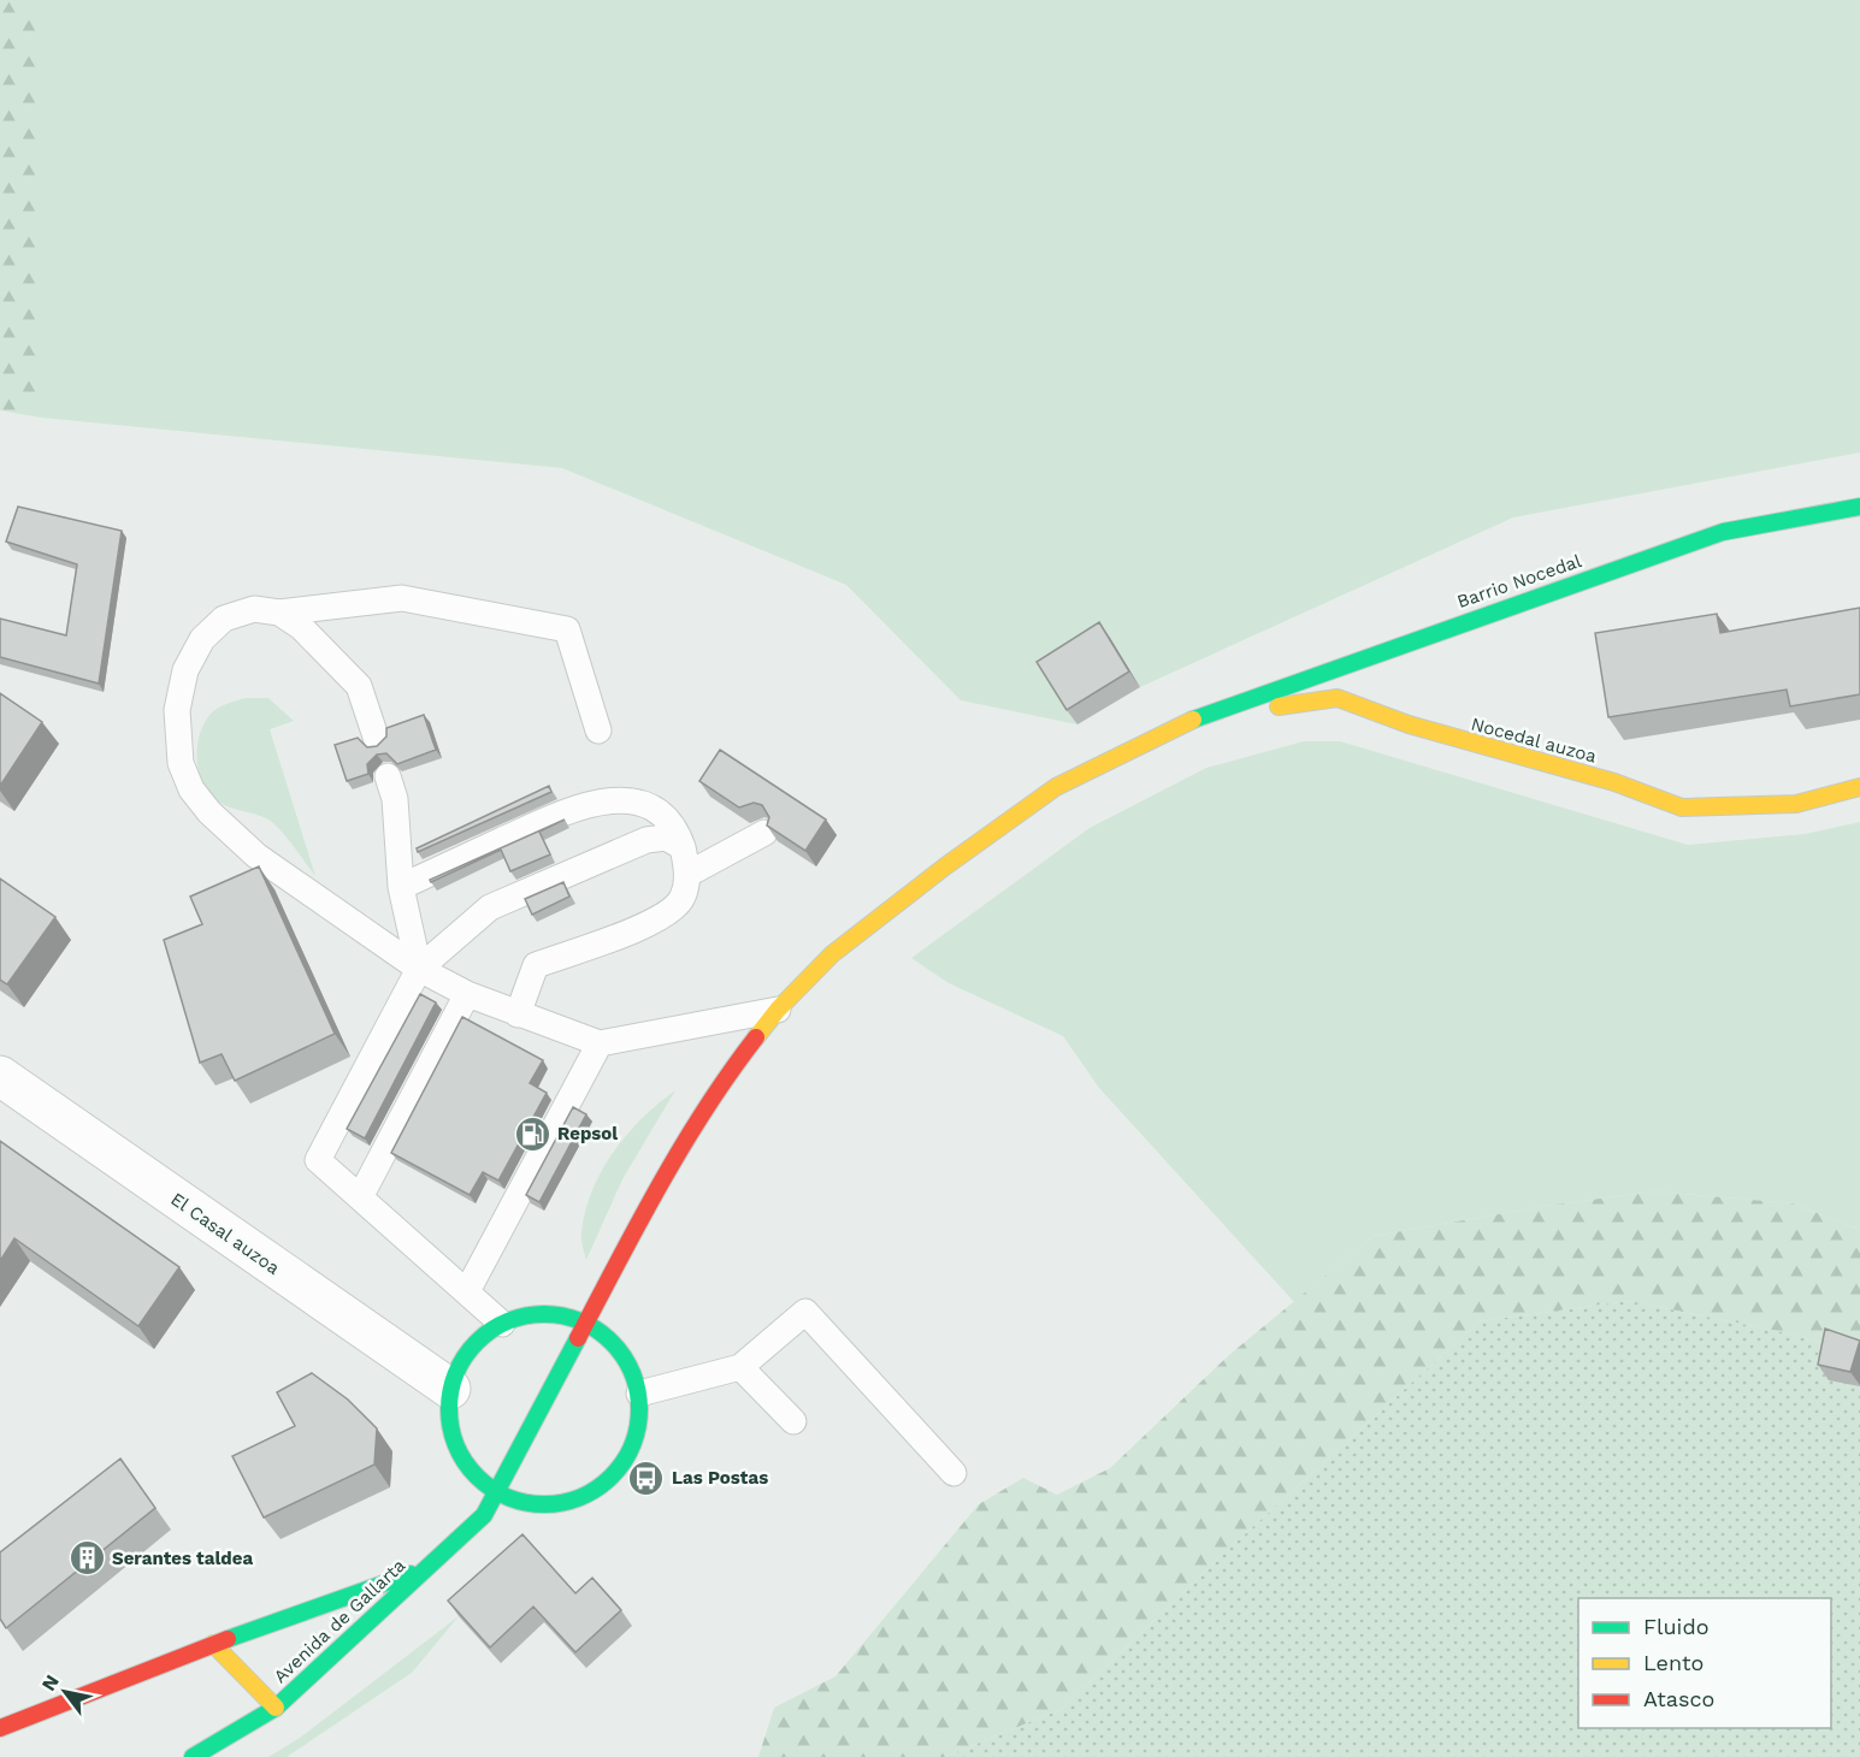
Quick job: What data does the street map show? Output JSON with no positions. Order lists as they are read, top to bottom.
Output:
{
  "streets": {
    "street": [
      "Barrio Nocedal",
      "Nocedal auzoa",
      "El Casal auzoa",
      "Avenida de Gallarta"
    ]
  },
  "crossings": [
    ["Barrio Nocedal", "Nocedal auzoa"],
    ["Barrio Nocedal", "Avenida de Gallarta"],
    ["Nocedal auzoa", "Avenida de Gallarta"]
  ],
  "places": {
    "fuel station": ["Repsol"],
    "bus stop": ["Las Postas"],
    "building": ["Serantes taldea"]
  },
  "legend": ["Fluido", "Lento", "Atasco"],
  "north": "top left"
}
